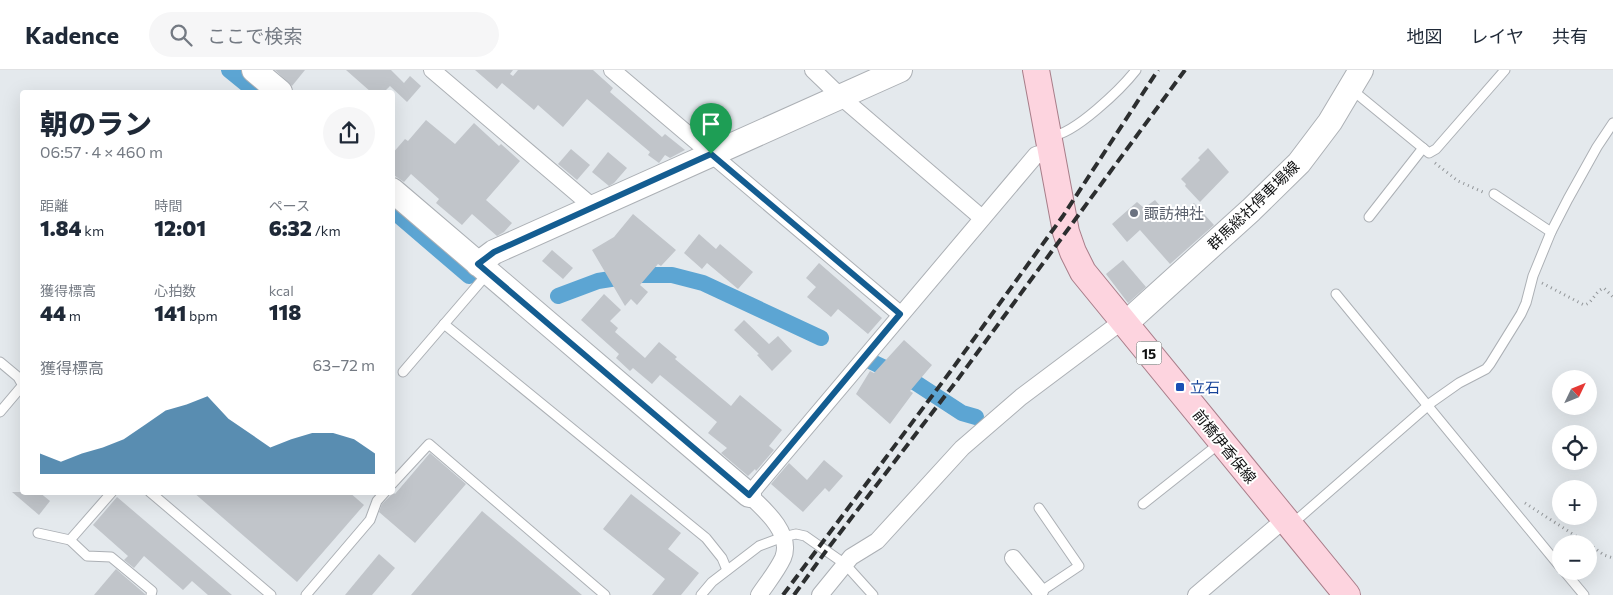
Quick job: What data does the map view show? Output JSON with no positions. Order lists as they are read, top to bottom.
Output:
{
  "streets": {
    "main road": ["15", "前橋伊香保線"],
    "street": ["群馬総社停車場線"]
  },
  "crossings": [
    ["群馬総社停車場線", "前橋伊香保線"]
  ],
  "places": {
    "other": ["諏訪神社"],
    "transit": ["立石"]
  },
  "north": "top right",
  "page": {
    "header": "Kadence",
    "search": "ここで検索",
    "nav": ["地図", "レイヤ", "共有"],
    "heading": ["朝のラン", "06:57 · 4 × 460 m"],
    "stats": [
      ["距離", "1.84 km"],
      ["時間", "12:01"],
      ["ペース", "6:32 /km"],
      ["獲得標高", "44 m"],
      ["心拍数", "141 bpm"],
      ["kcal", "118"]
    ],
    "chart": ["獲得標高", "63–72 m"],
    "map_buttons": ["+", "−"]
  }
}
